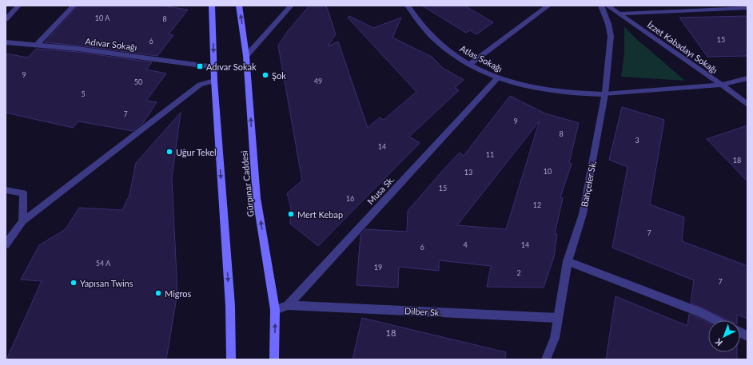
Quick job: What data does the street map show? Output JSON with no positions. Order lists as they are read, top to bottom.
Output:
{
  "streets": {
    "main road": ["Gürpınar Caddesi"],
    "street": [
      "Adıvar Sokağı",
      "İzzet Kabadayı Sokağı",
      "Atlas Sokağı",
      "Bahçeler Sk.",
      "Musa Sk.",
      "Dilber Sk."
    ]
  },
  "crossings": [
    ["İzzet Kabadayı Sokağı", "Atlas Sokağı"],
    ["Atlas Sokağı", "Bahçeler Sk."],
    ["Atlas Sokağı", "Musa Sk."],
    ["Gürpınar Caddesi", "Musa Sk."],
    ["Bahçeler Sk.", "Dilber Sk."],
    ["Musa Sk.", "Dilber Sk."]
  ],
  "places": {
    "transit": ["Adıvar Sokak"],
    "other": [
      "Şok",
      "Uğur Tekel",
      "Mert Kebap",
      "Yapısan Twins",
      "Migros"
    ]
  },
  "house_numbers": [
    "10 A",
    "8",
    "15",
    "6",
    "9",
    "49",
    "50",
    "5",
    "7",
    "9",
    "8",
    "3",
    "14",
    "11",
    "18",
    "10",
    "13",
    "15",
    "16",
    "12",
    "7",
    "4",
    "14",
    "6",
    "54 A",
    "19",
    "2",
    "7",
    "18"
  ],
  "north": "bottom left"
}
